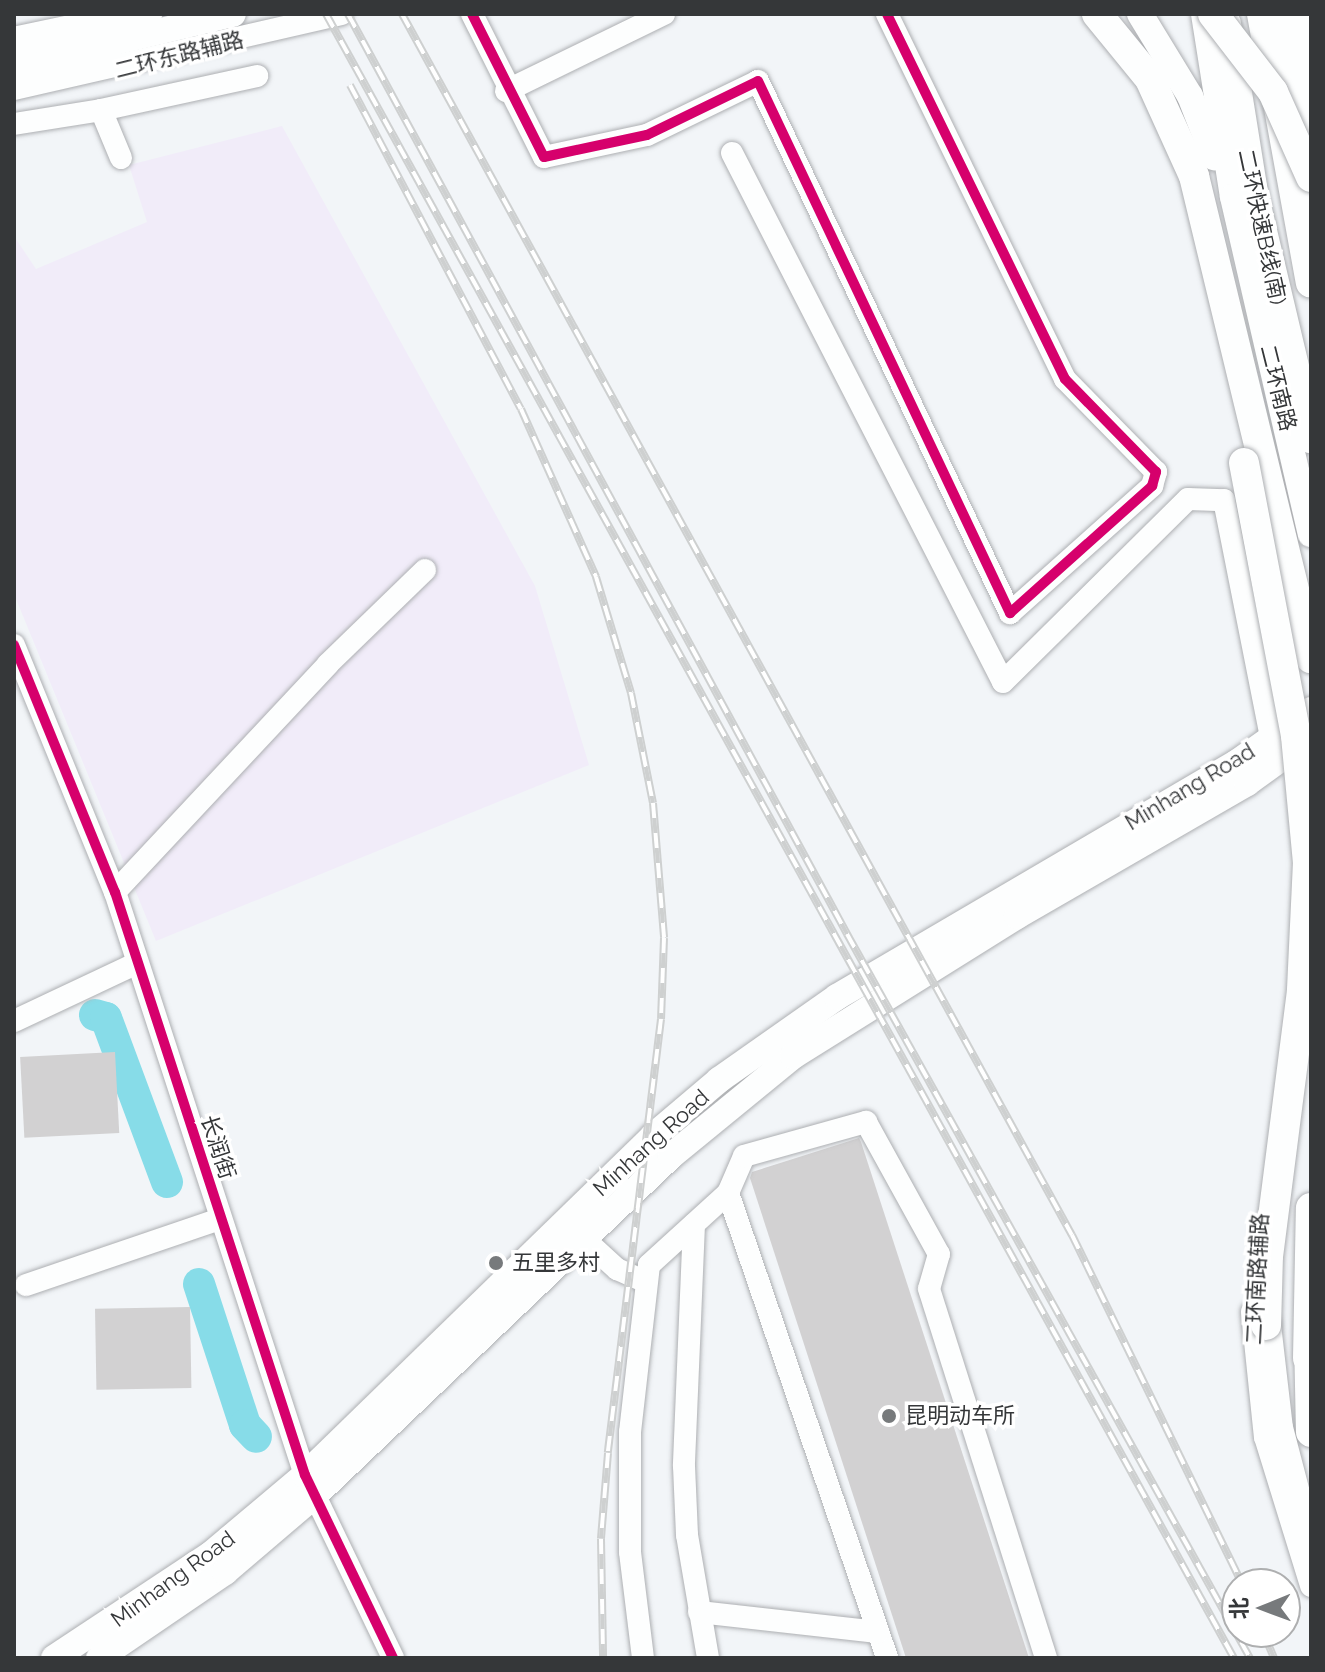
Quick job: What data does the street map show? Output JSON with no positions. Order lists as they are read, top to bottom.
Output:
{
  "streets": {
    "highway": ["二环快速B线(南)"],
    "main road": ["二环南路", "Minhang Road"],
    "street": ["二环东路辅路", "长润街", "二环南路辅路"]
  },
  "crossings": [
    ["Minhang Road", "长润街"]
  ],
  "places": ["五里多村", "昆明动车所"],
  "north": "left"
}
